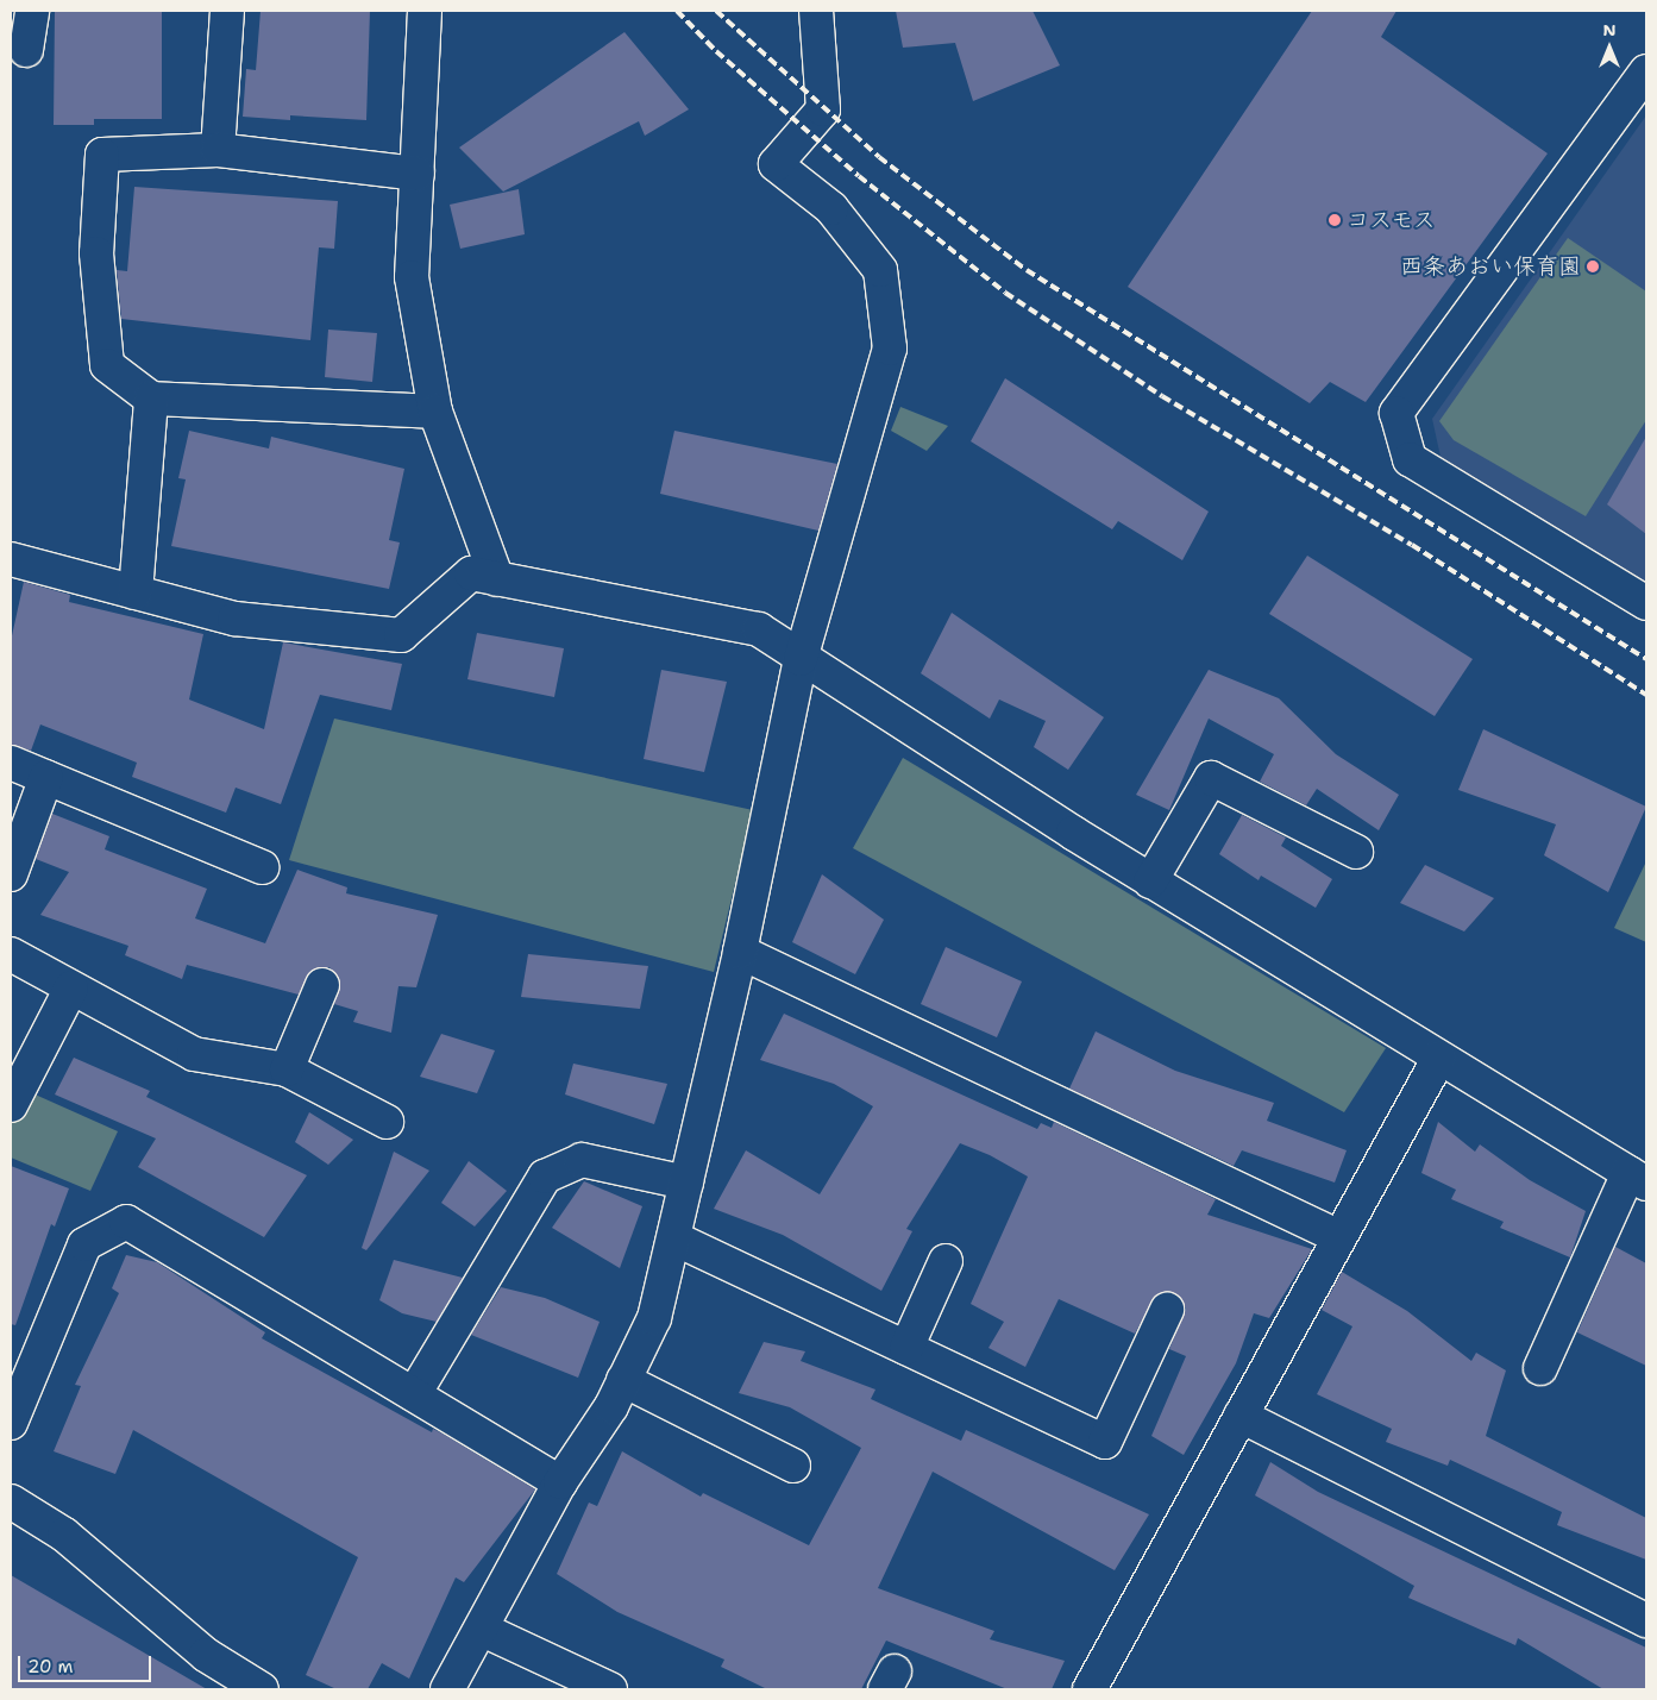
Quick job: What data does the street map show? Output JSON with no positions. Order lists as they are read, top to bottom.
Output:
{
  "places": ["コスモス", "西条あおい保育園"],
  "scale_bar": "20 m",
  "north": "top"
}
